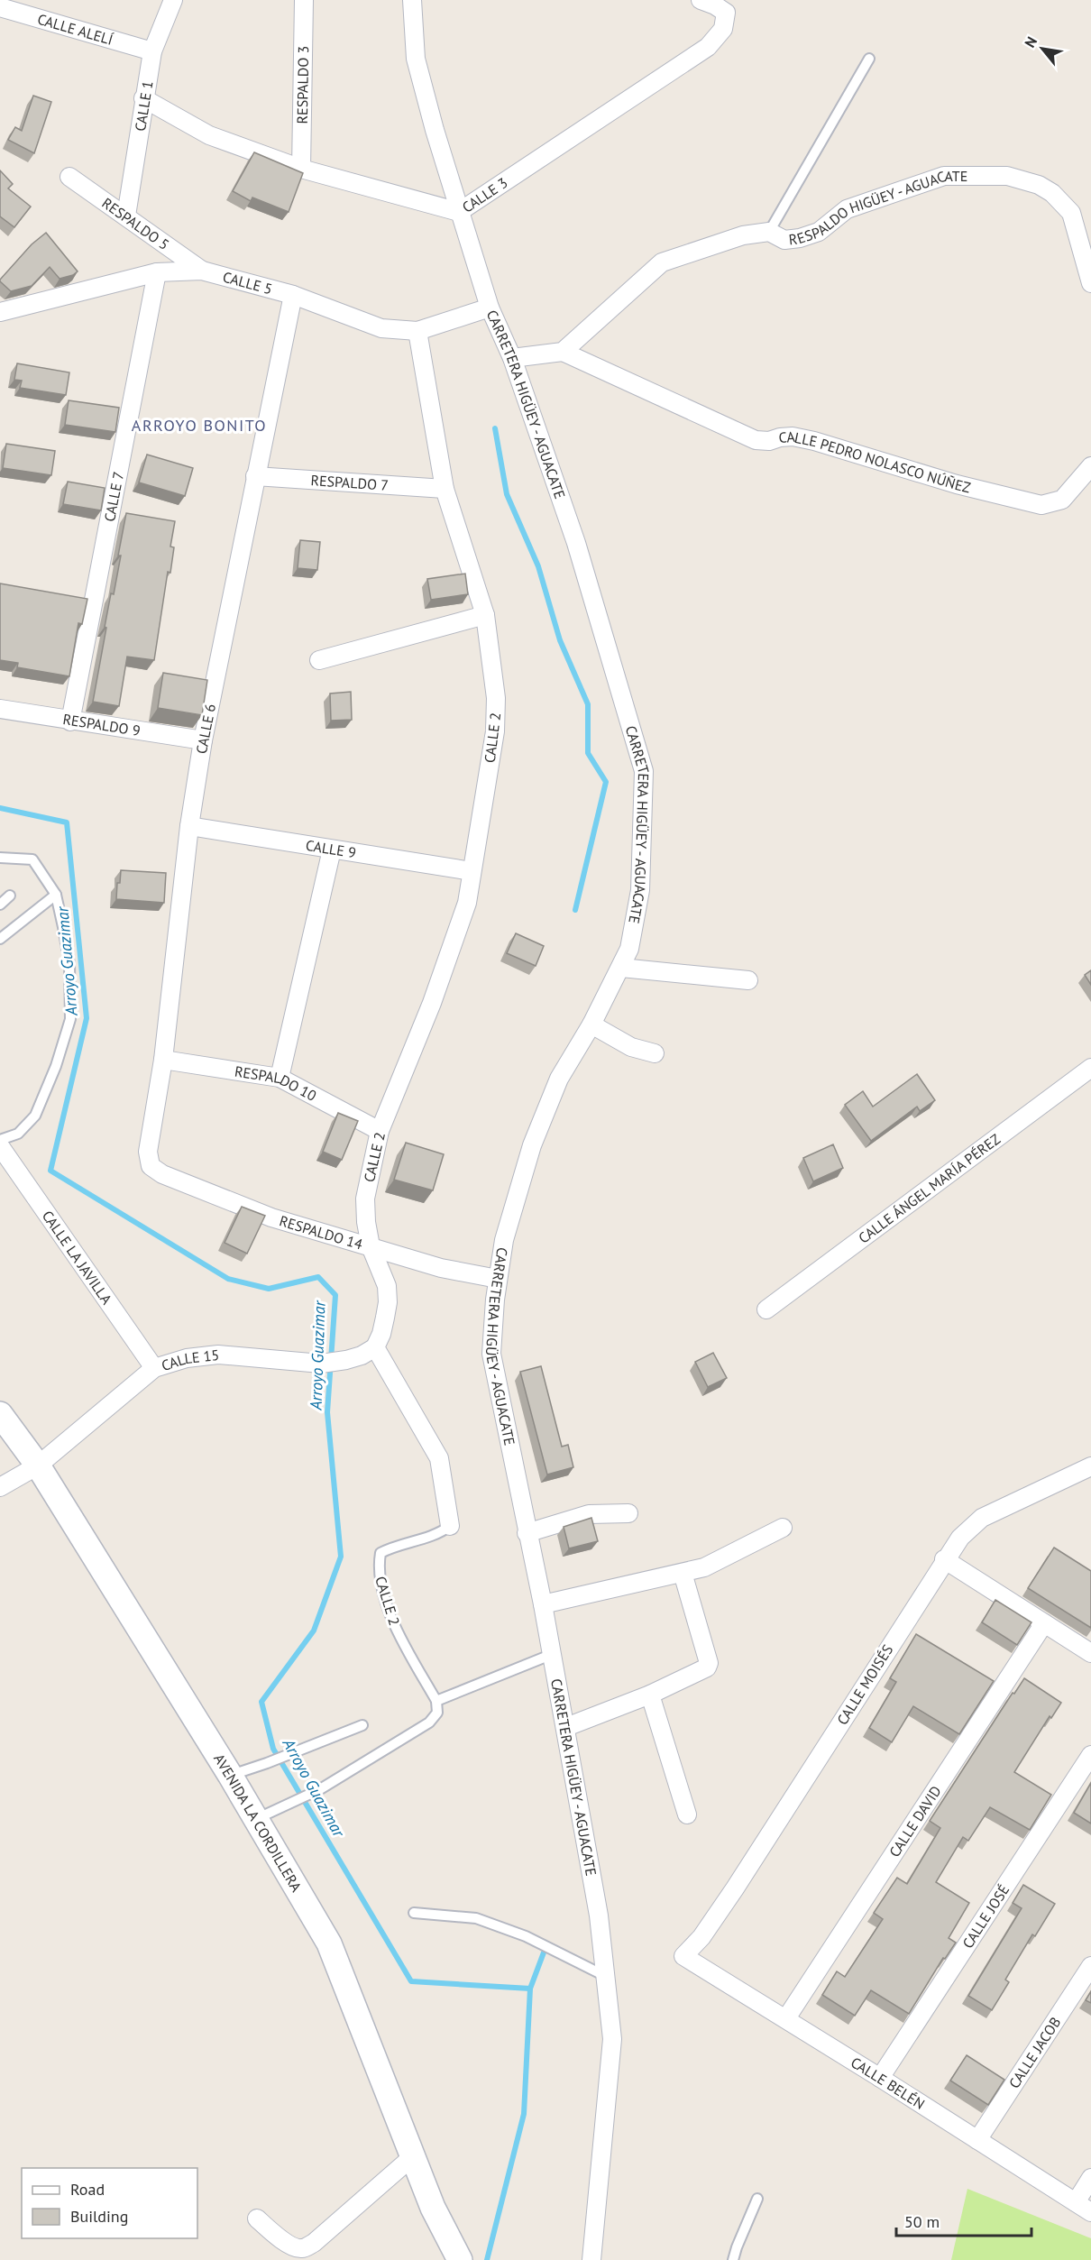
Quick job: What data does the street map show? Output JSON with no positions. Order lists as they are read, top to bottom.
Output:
{
  "streets": {
    "main road": ["AVENIDA LA CORDILLERA"],
    "street": [
      "CALLE ALELÍ",
      "RESPALDO 3",
      "CALLE 1",
      "CALLE 3",
      "RESPALDO HIGÜEY - AGUACATE",
      "RESPALDO 5",
      "CALLE 5",
      "CARRETERA HIGÜEY - AGUACATE",
      "CALLE PEDRO NOLASCO NÚÑEZ",
      "RESPALDO 7",
      "CALLE 7",
      "RESPALDO 9",
      "CALLE 6",
      "CALLE 2",
      "CALLE 9",
      "RESPALDO 10",
      "CALLE ÁNGEL MARÍA PÉREZ",
      "RESPALDO 14",
      "CALLE LA JAVILLA",
      "CALLE 15",
      "CALLE MOISÉS",
      "CALLE DAVID",
      "CALLE JOSÉ",
      "CALLE JACOB",
      "CALLE BELÉN"
    ]
  },
  "crossings": [
    ["CALLE ALELÍ", "CALLE 1"],
    ["RESPALDO 3", "CALLE 3"],
    ["CALLE 1", "CALLE 3"],
    ["CALLE 1", "RESPALDO 5"],
    ["CALLE 3", "CARRETERA HIGÜEY - AGUACATE"],
    ["RESPALDO HIGÜEY - AGUACATE", "CALLE PEDRO NOLASCO NÚÑEZ"],
    ["RESPALDO 5", "CALLE 5"],
    ["CALLE 5", "CARRETERA HIGÜEY - AGUACATE"],
    ["CALLE 5", "CALLE 7"],
    ["CALLE 5", "CALLE 6"],
    ["CALLE 5", "CALLE 2"],
    ["CARRETERA HIGÜEY - AGUACATE", "RESPALDO 14"],
    ["RESPALDO 7", "CALLE 6"],
    ["RESPALDO 7", "CALLE 2"],
    ["CALLE 7", "RESPALDO 9"],
    ["RESPALDO 9", "CALLE 6"],
    ["CALLE 6", "CALLE 9"],
    ["CALLE 6", "RESPALDO 10"],
    ["CALLE 6", "RESPALDO 14"],
    ["CALLE 2", "CALLE 9"],
    ["CALLE 2", "RESPALDO 10"],
    ["CALLE 2", "RESPALDO 14"],
    ["CALLE 2", "CALLE 15"],
    ["CALLE LA JAVILLA", "CALLE 15"],
    ["CALLE 15", "AVENIDA LA CORDILLERA"],
    ["CALLE MOISÉS", "CALLE BELÉN"],
    ["CALLE DAVID", "CALLE BELÉN"],
    ["CALLE JOSÉ", "CALLE BELÉN"],
    ["CALLE JACOB", "CALLE BELÉN"]
  ],
  "districts": ["ARROYO BONITO"],
  "water": ["Arroyo Guazimar"],
  "legend": ["Road", "Building"],
  "scale_bar": "50 m",
  "north": "top left"
}
